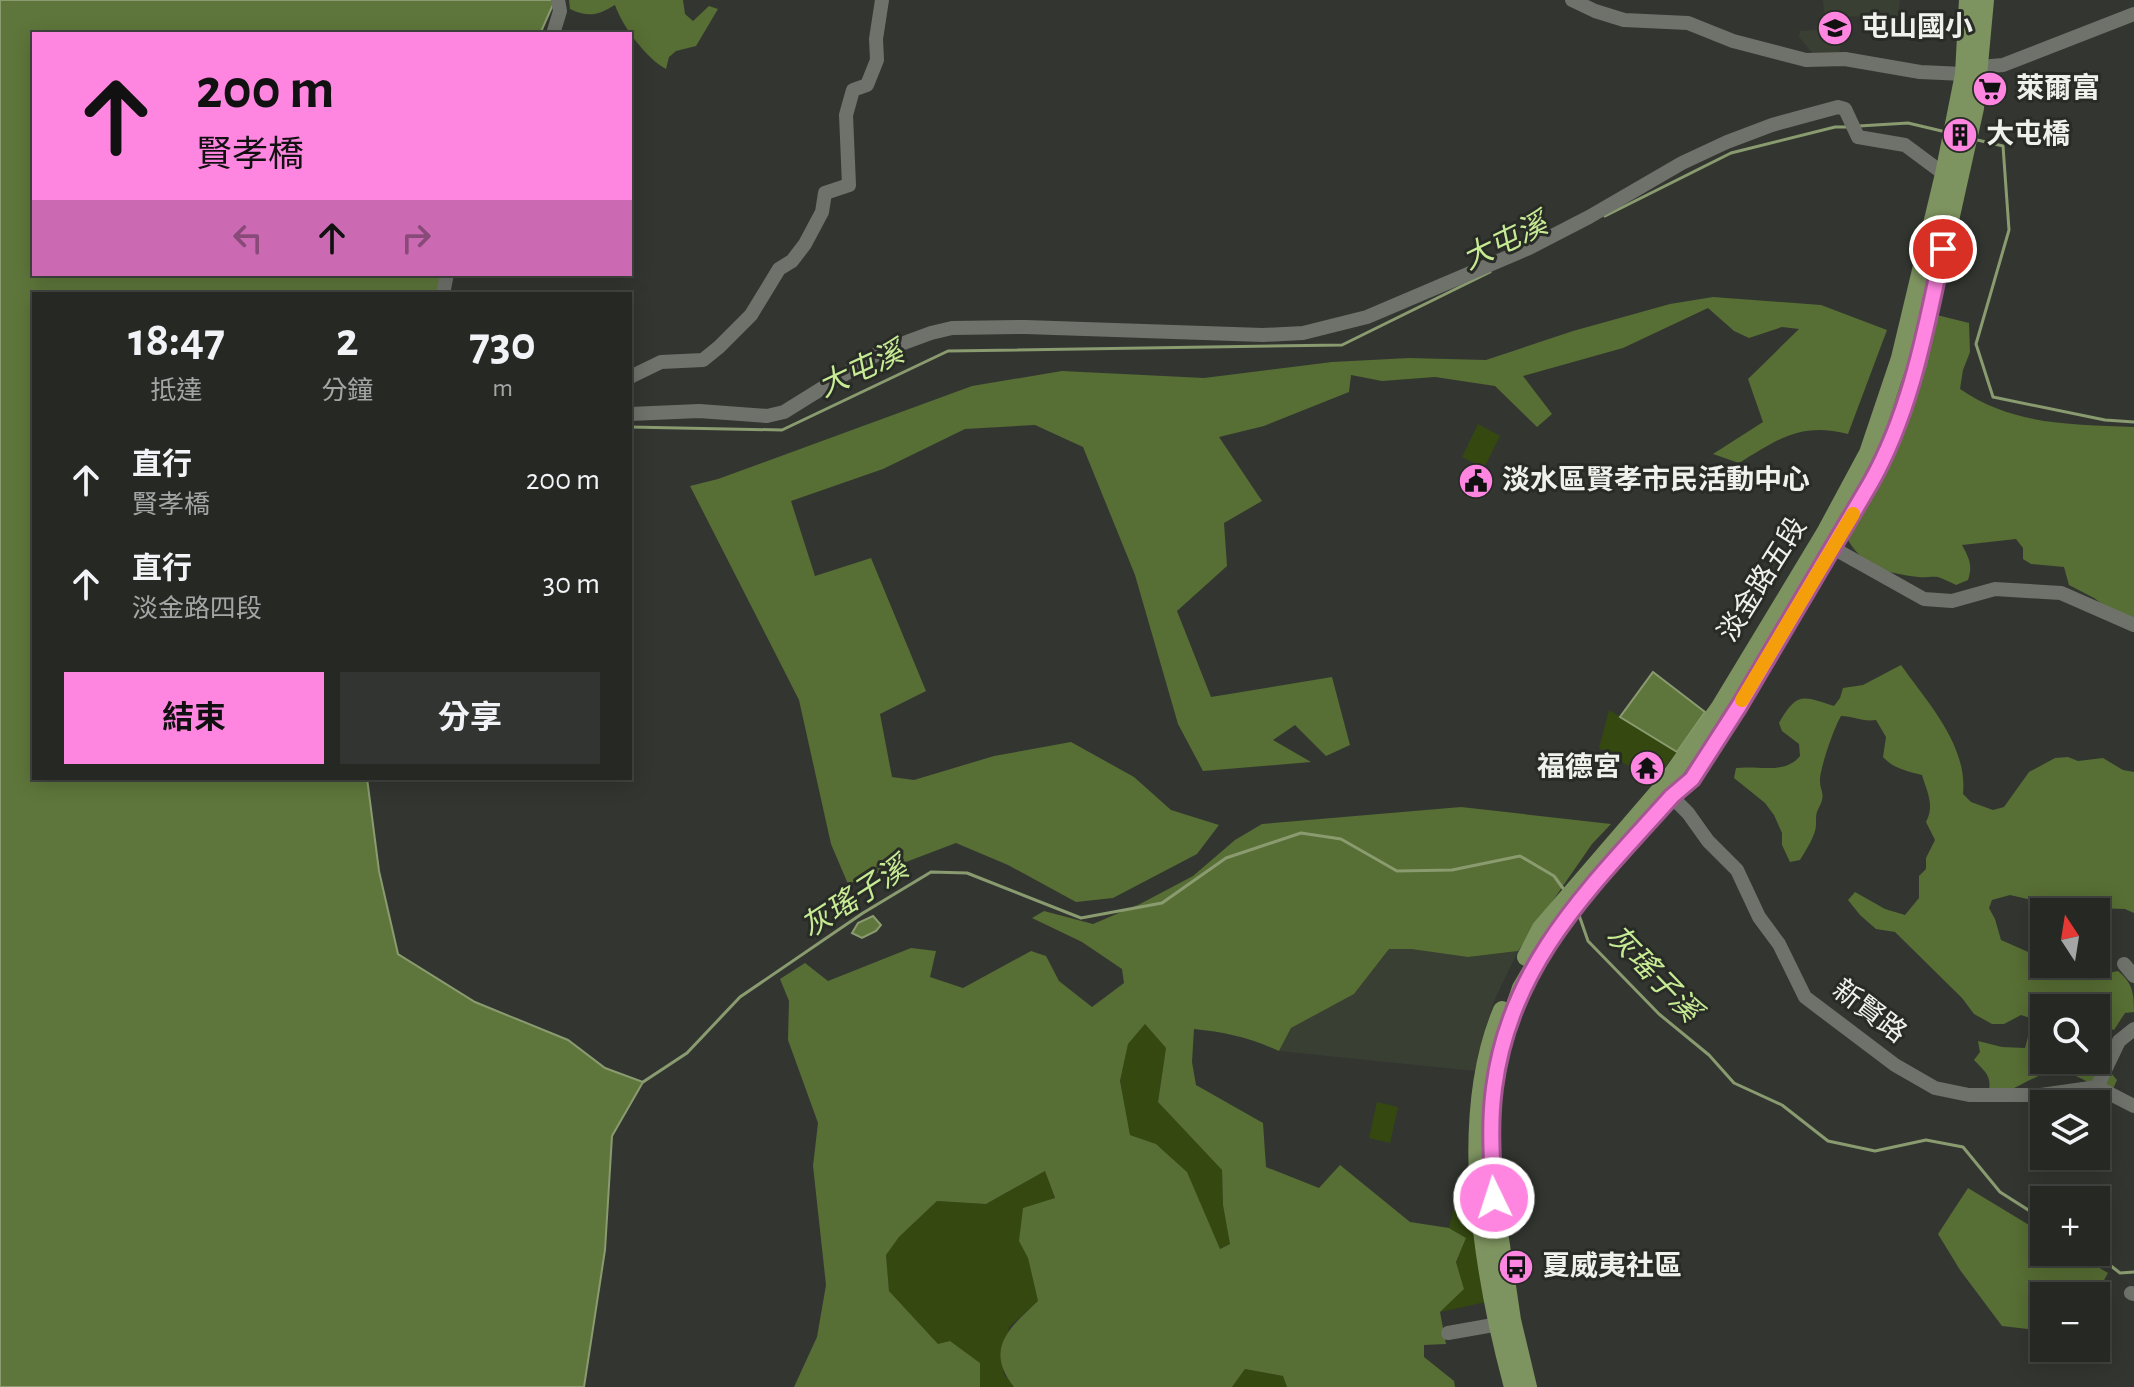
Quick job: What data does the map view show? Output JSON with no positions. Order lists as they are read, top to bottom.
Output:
{
  "streets": {
    "main road": ["淡金路五段"],
    "street": ["新賢路"]
  },
  "crossings": [
    ["淡金路五段", "新賢路"]
  ],
  "water": ["大屯溪", "灰瑤子溪"],
  "places": {
    "school or university": ["屯山國小"],
    "supermarket": ["萊爾富"],
    "building": ["大屯橋"],
    "public building": ["淡水區賢孝市民活動中心"],
    "temple": ["福德宮"],
    "bus stop": ["夏威夷社區"]
  },
  "north": "top",
  "page": {
    "turn": ["200 m", "賢孝橋"],
    "eta": [
      "18:47",
      "抵達",
      "2",
      "分鐘",
      "730",
      "m"
    ],
    "list": [
      {
        "name": "直行",
        "note": "賢孝橋",
        "value": "200 m"
      },
      {
        "name": "直行",
        "note": "淡金路四段",
        "value": "30 m"
      }
    ],
    "buttons": ["結束", "分享"],
    "map_buttons": ["+", "−"]
  }
}
